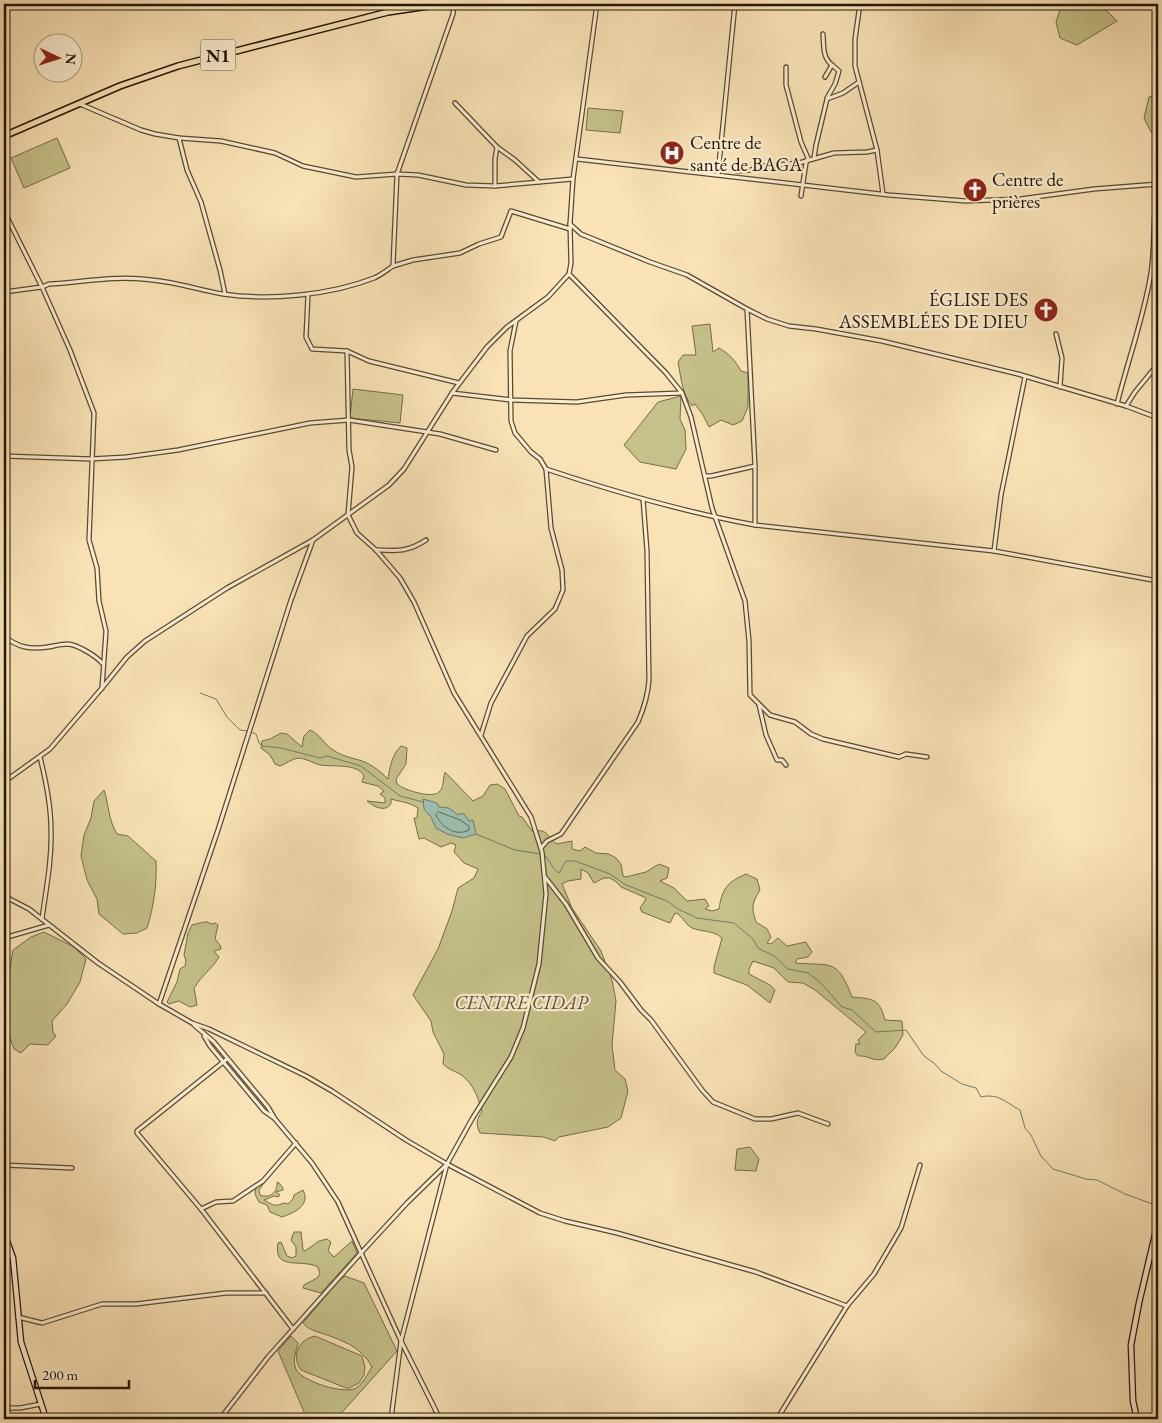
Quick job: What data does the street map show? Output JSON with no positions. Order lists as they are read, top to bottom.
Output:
{
  "streets": {
    "highway": ["N1"]
  },
  "parks": ["CENTRE CIDAP"],
  "places": {
    "hospital": ["Centre de santé de BAGA"],
    "church": ["Centre de prières", "ÉGLISE DES ASSEMBLÉES DE DIEU"]
  },
  "scale_bar": "200 m",
  "north": "right"
}
